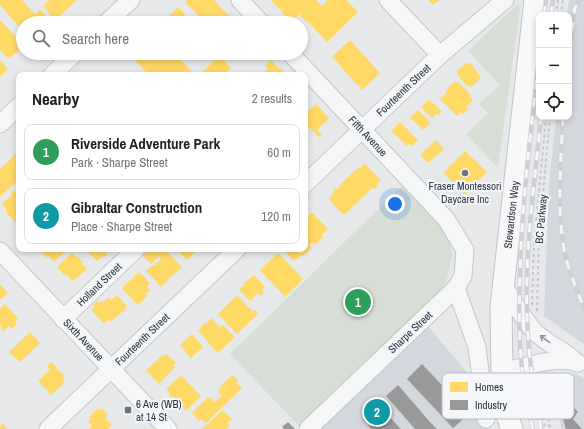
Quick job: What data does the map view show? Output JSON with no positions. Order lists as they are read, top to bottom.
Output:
{
  "streets": {
    "main road": ["Stewardson Way"],
    "street": [
      "Fourteenth Street",
      "Fifth Avenue",
      "Holland Street",
      "Sharpe Street",
      "Sixth Avenue"
    ],
    "path": ["BC Parkway"]
  },
  "crossings": [
    ["Fourteenth Street", "Fifth Avenue"],
    ["Fourteenth Street", "Sixth Avenue"],
    ["Fifth Avenue", "Sharpe Street"],
    ["Holland Street", "Sixth Avenue"]
  ],
  "places": {
    "other": ["Fraser Montessori Daycare Inc"],
    "transit": ["6 Ave (WB) at 14 St"]
  },
  "legend": ["Homes", "Industry"],
  "page": {
    "map_buttons": ["+", "−"],
    "search": "Search here",
    "heading": ["Nearby", "2 results"],
    "list": [
      {
        "mark": "1",
        "name": "Riverside Adventure Park",
        "note": "Park · Sharpe Street",
        "value": "60 m"
      },
      {
        "mark": "2",
        "name": "Gibraltar Construction",
        "note": "Place · Sharpe Street",
        "value": "120 m"
      }
    ],
    "pins": ["1", "2"]
  }
}
